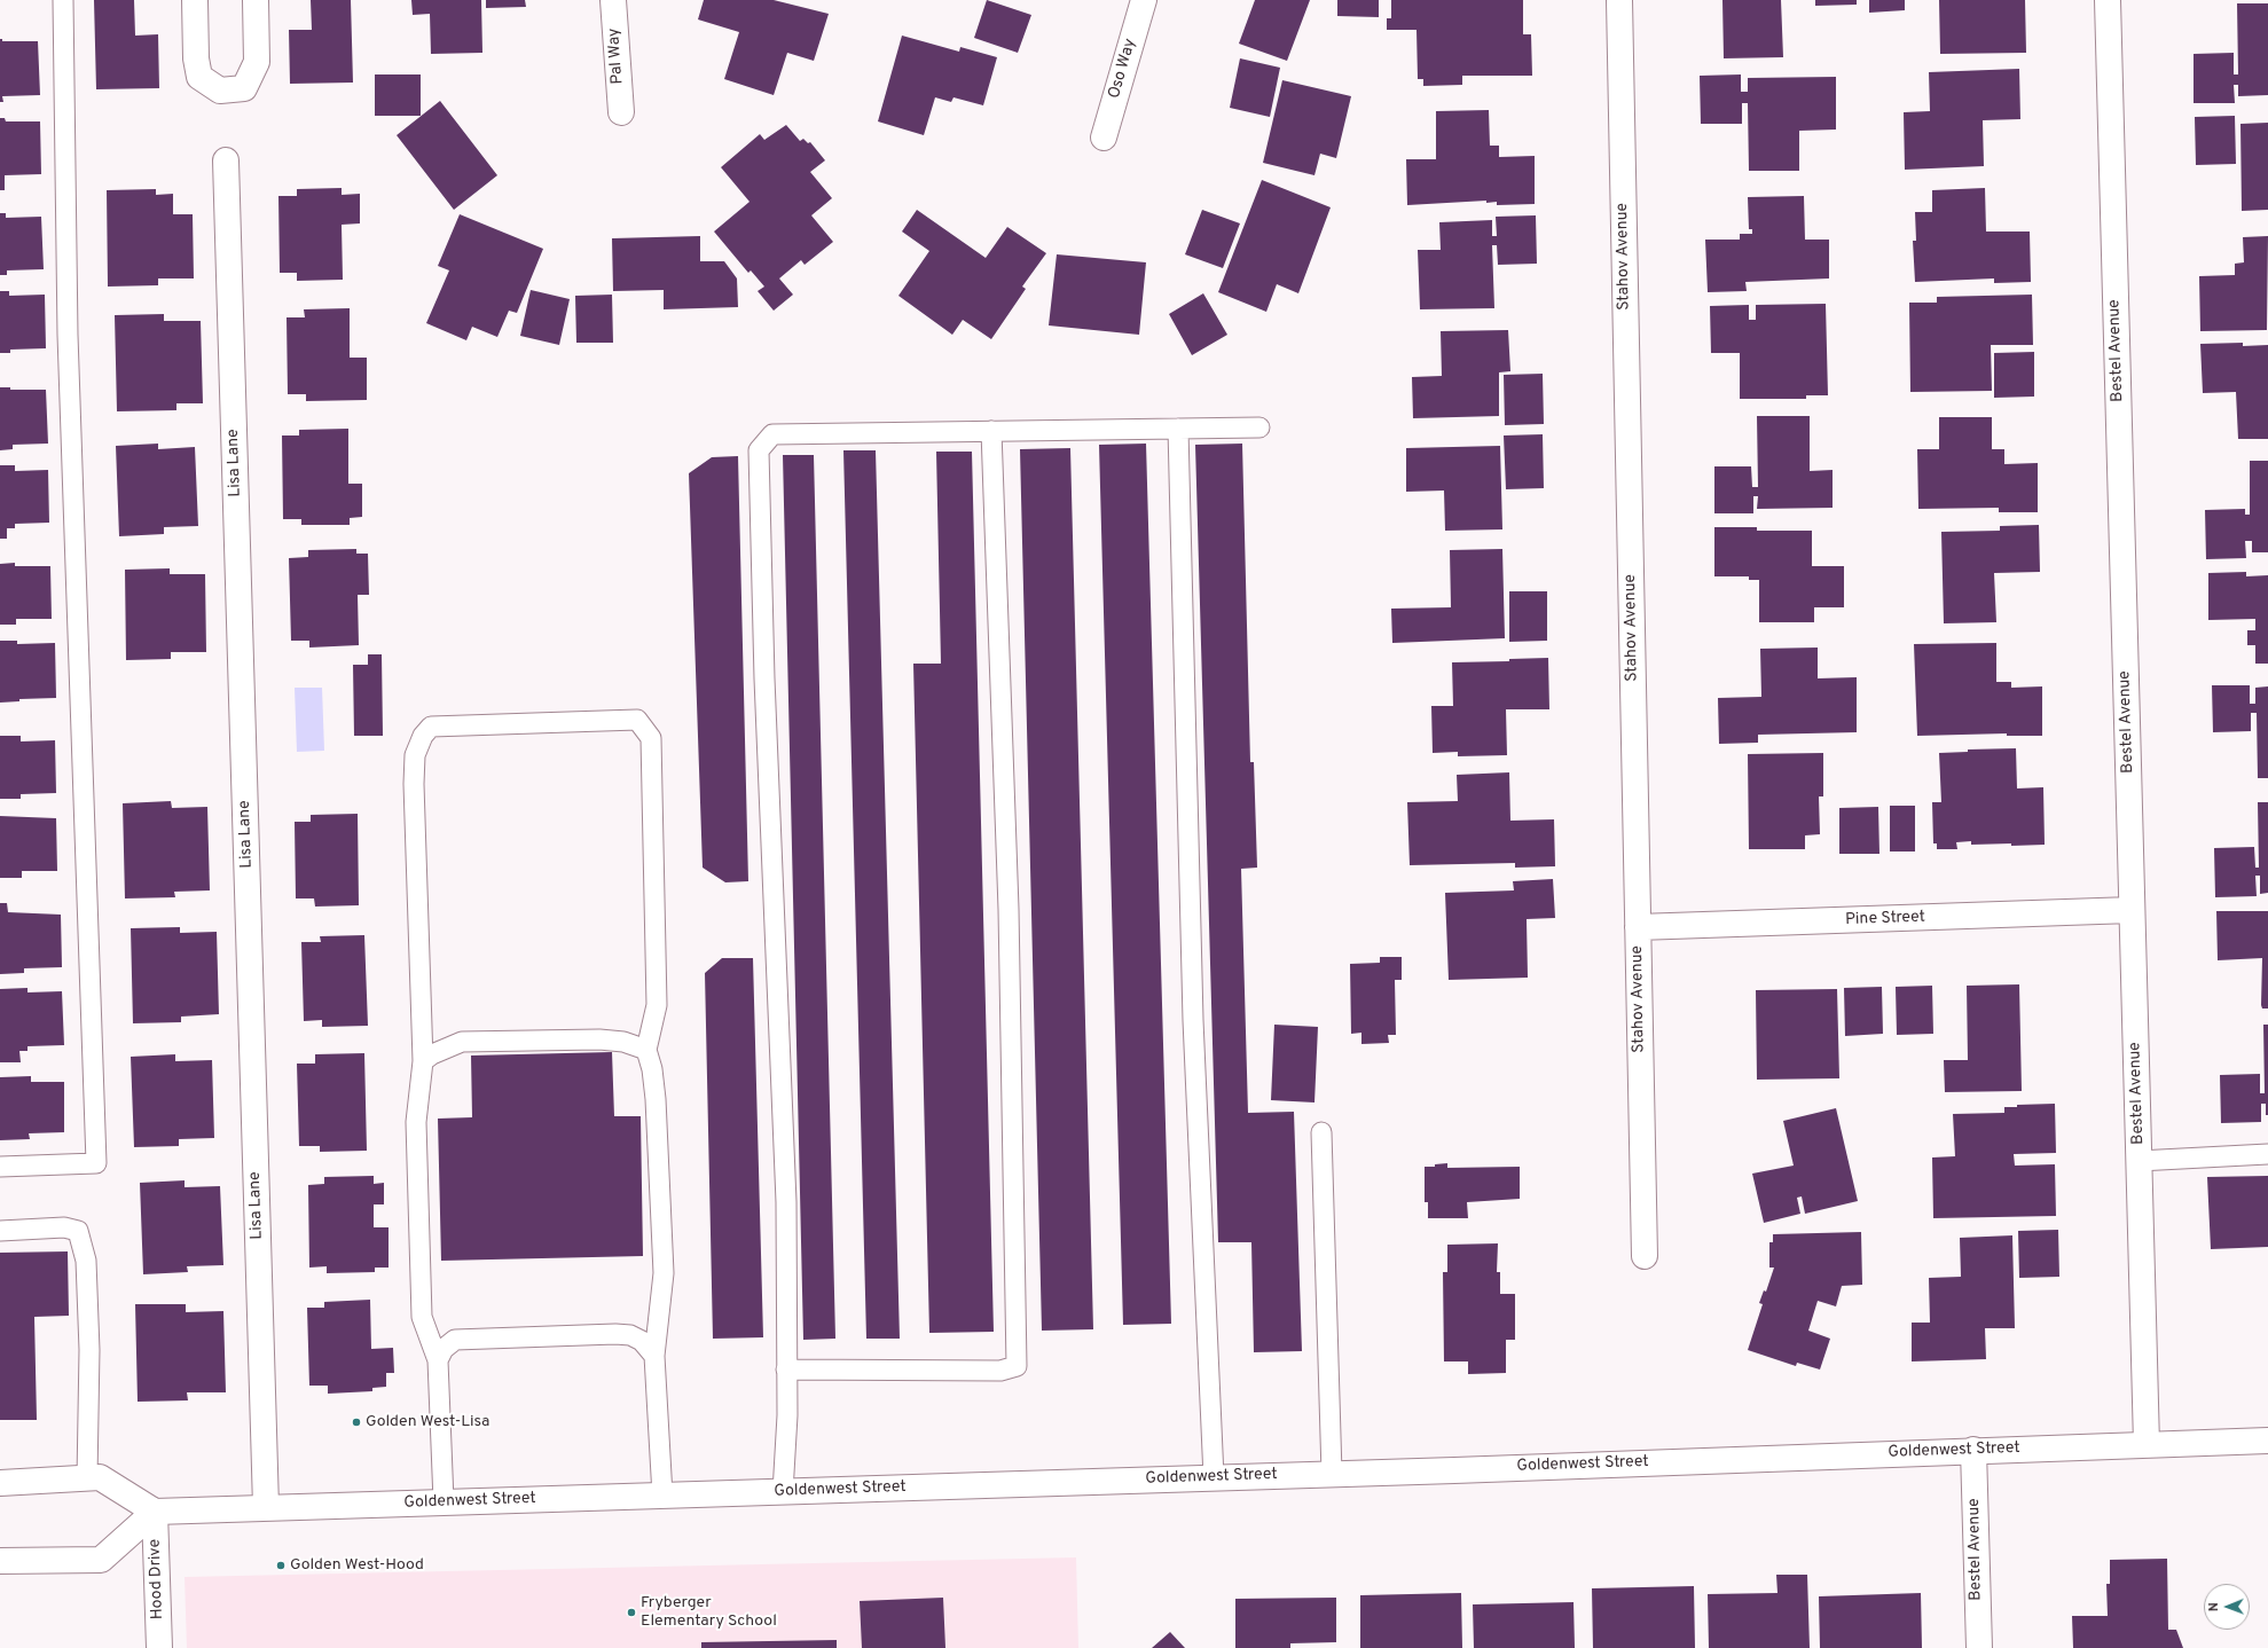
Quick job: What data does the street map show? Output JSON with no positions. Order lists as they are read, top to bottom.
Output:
{
  "streets": {
    "street": [
      "Pal Way",
      "Oso Way",
      "Stahov Avenue",
      "Bestel Avenue",
      "Lisa Lane",
      "Pine Street",
      "Goldenwest Street",
      "Hood Drive"
    ]
  },
  "crossings": [
    ["Stahov Avenue", "Pine Street"],
    ["Bestel Avenue", "Pine Street"],
    ["Bestel Avenue", "Goldenwest Street"],
    ["Lisa Lane", "Goldenwest Street"],
    ["Goldenwest Street", "Hood Drive"]
  ],
  "places": ["Golden West-Lisa", "Golden West-Hood", "Fryberger Elementary School"],
  "north": "left"
}
